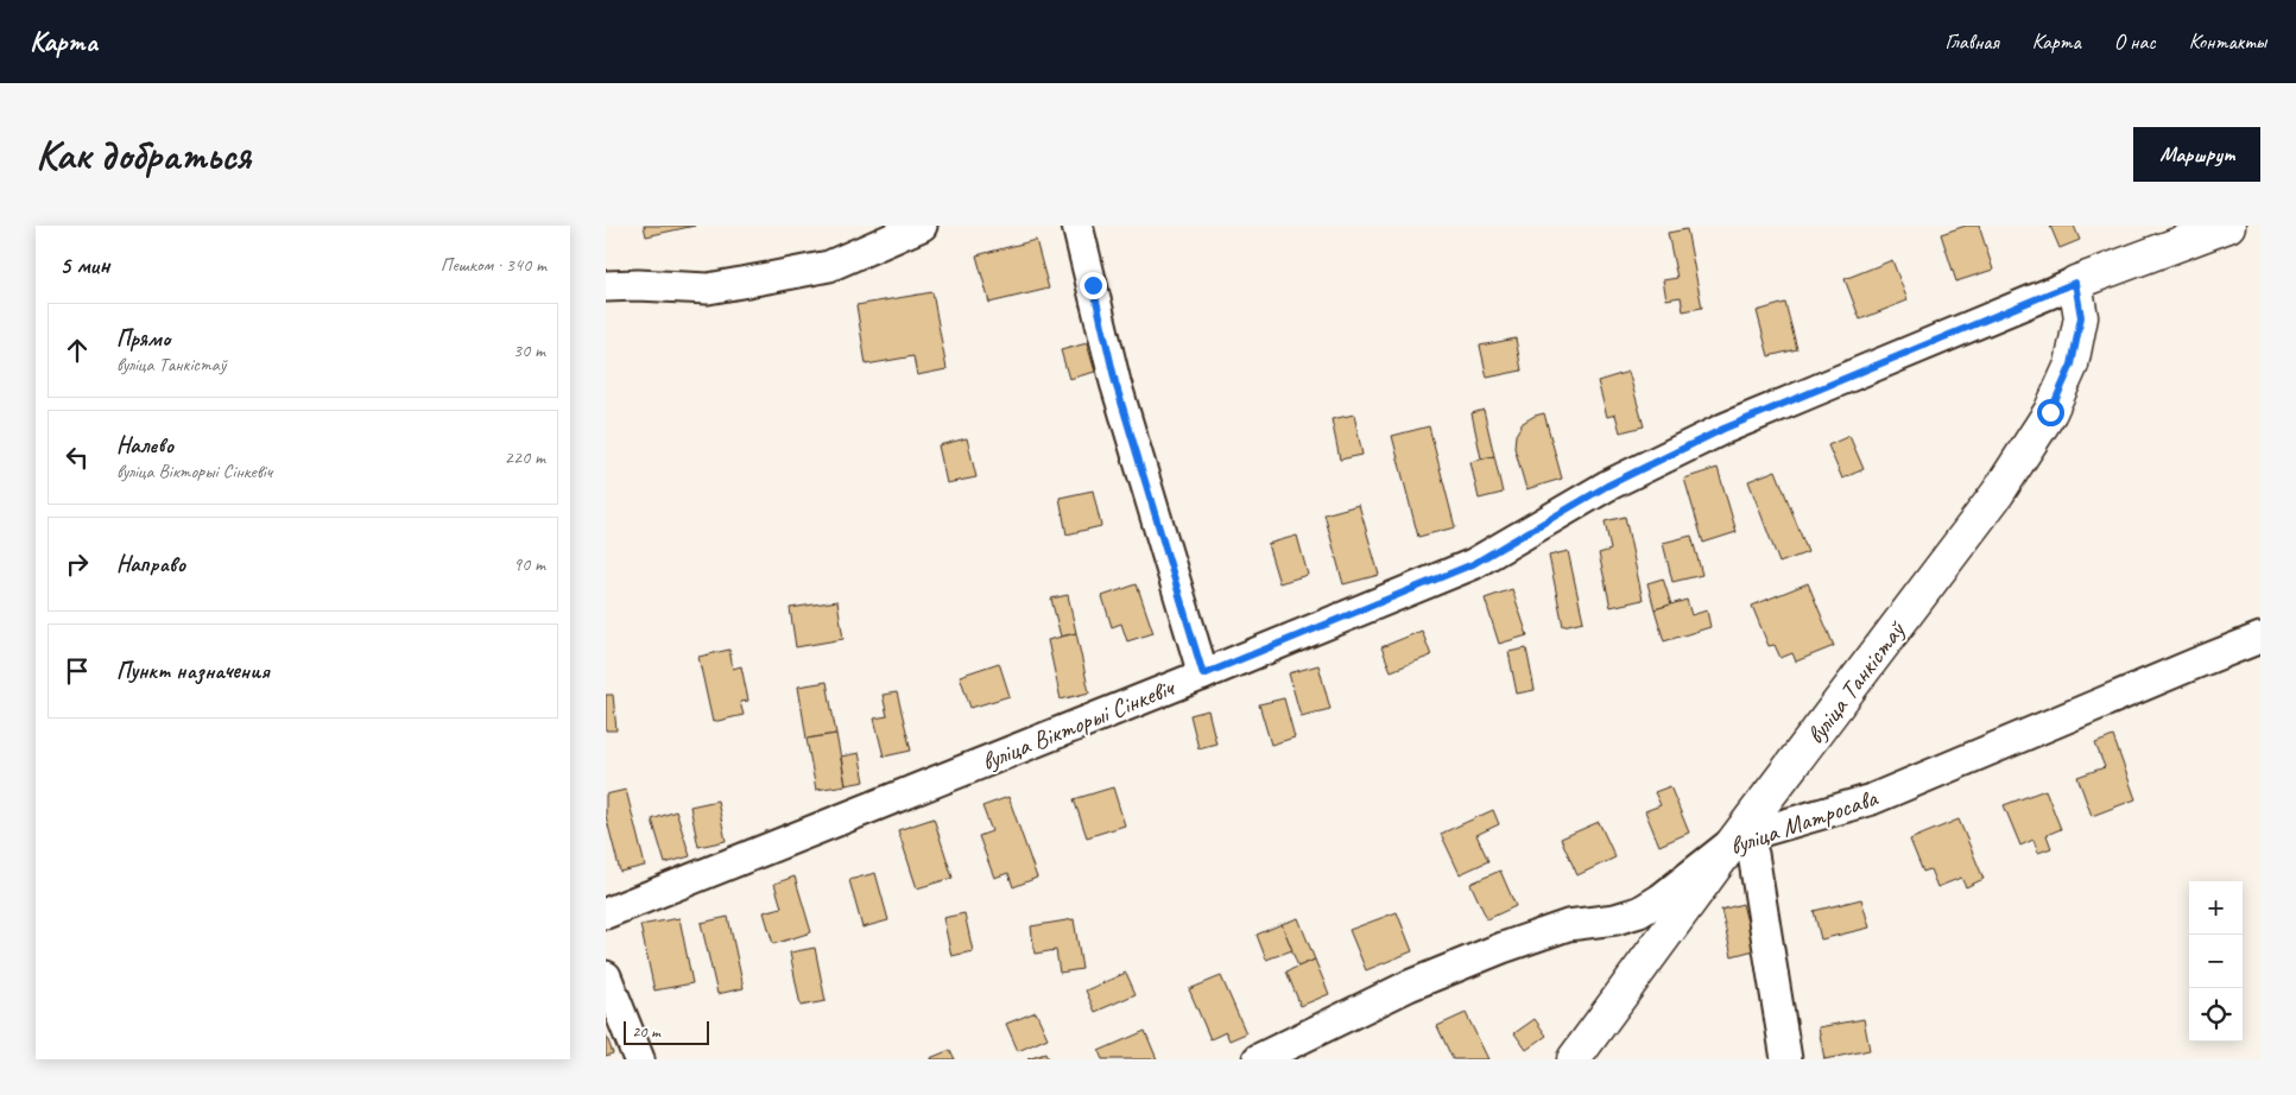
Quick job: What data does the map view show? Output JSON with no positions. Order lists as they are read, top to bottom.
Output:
{
  "streets": {
    "street": ["вуліца Танкістаў", "вуліца Вікторыі Сінкевіч", "вуліца Матросава"]
  },
  "crossings": [
    ["вуліца Танкістаў", "вуліца Вікторыі Сінкевіч"],
    ["вуліца Танкістаў", "вуліца Матросава"]
  ],
  "scale_bar": "20 m",
  "page": {
    "header": "Карта",
    "nav": [
      "Главная",
      "Карта",
      "О нас",
      "Контакты"
    ],
    "buttons": "Маршрут",
    "title": "Как добраться",
    "heading": ["5 мин", "Пешком · 340 m"],
    "list": [
      ["Прямо", "вуліца Танкістаў", "30 m"],
      ["Налево", "вуліца Вікторыі Сінкевіч", "220 m"],
      ["Направо", "90 m"],
      "Пункт назначения"
    ],
    "map_buttons": ["+", "−"],
    "scale": "20 m"
  }
}
